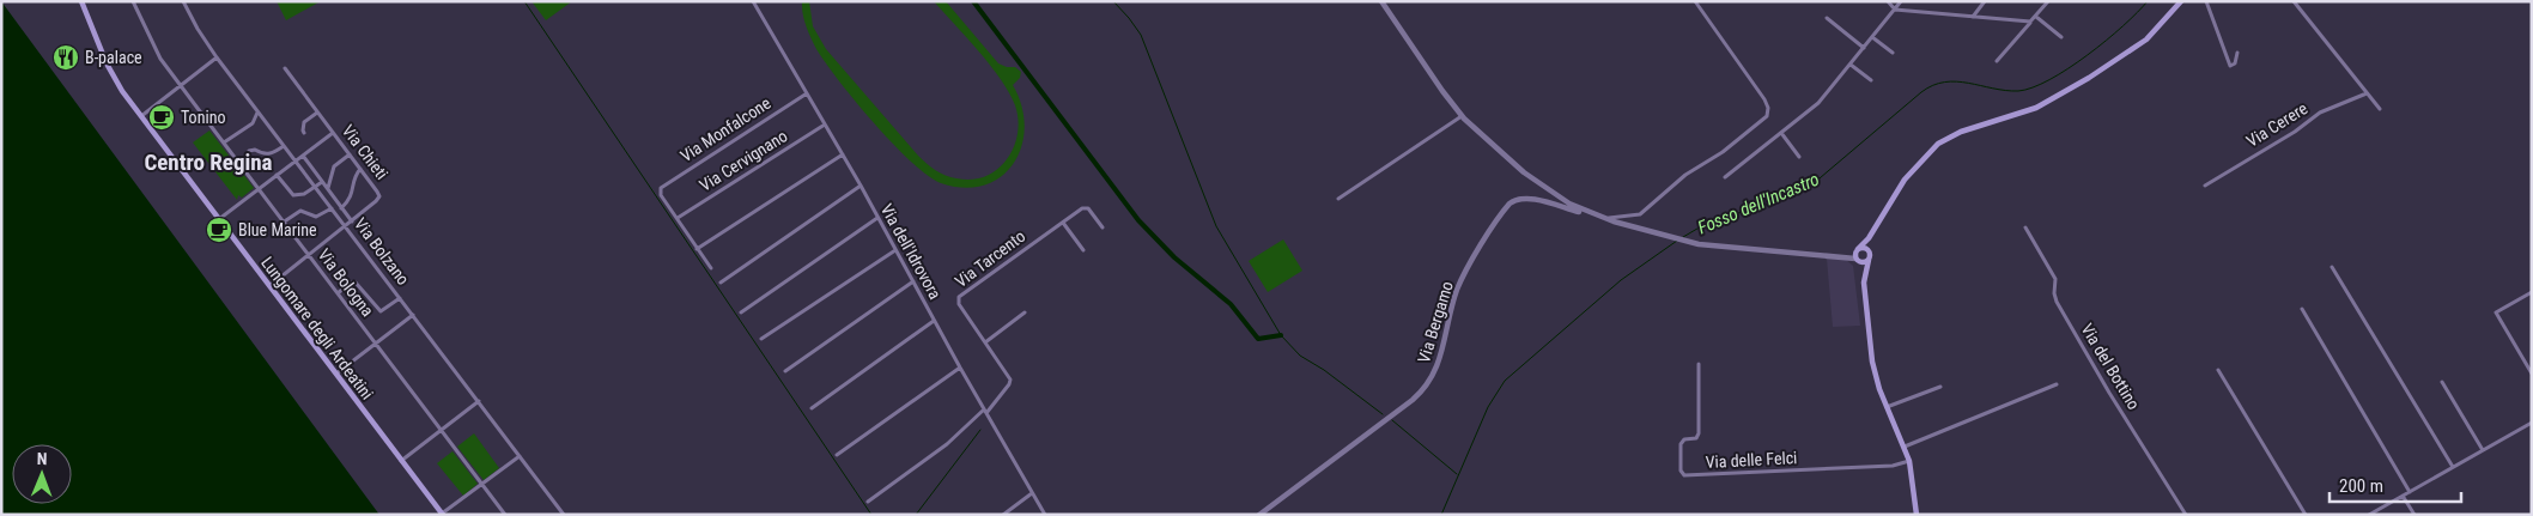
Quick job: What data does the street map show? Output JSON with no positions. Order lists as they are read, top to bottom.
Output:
{
  "streets": {
    "main road": ["Lungomare degli Ardeatini"],
    "street": [
      "Via Cerere",
      "Via Monfalcone",
      "Via Chieti",
      "Via Cervignano",
      "Via Bolzano",
      "Via dell'Idrovora",
      "Via Tarcento",
      "Via Bologna",
      "Via Bergamo",
      "Via del Bottino",
      "Via delle Felci"
    ]
  },
  "crossings": [
    ["Via Monfalcone", "Via Cervignano"],
    ["Via Monfalcone", "Via dell'Idrovora"],
    ["Via Chieti", "Via Bolzano"],
    ["Via Chieti", "Via Bologna"],
    ["Via Chieti", "Lungomare degli Ardeatini"],
    ["Via Cervignano", "Via dell'Idrovora"],
    ["Via dell'Idrovora", "Via Tarcento"]
  ],
  "districts": ["Centro Regina"],
  "water": ["Fosso dell'Incastro"],
  "places": {
    "restaurant": ["B-palace"],
    "cafe": ["Tonino", "Blue Marine"]
  },
  "scale_bar": "200 m",
  "north": "top"
}
